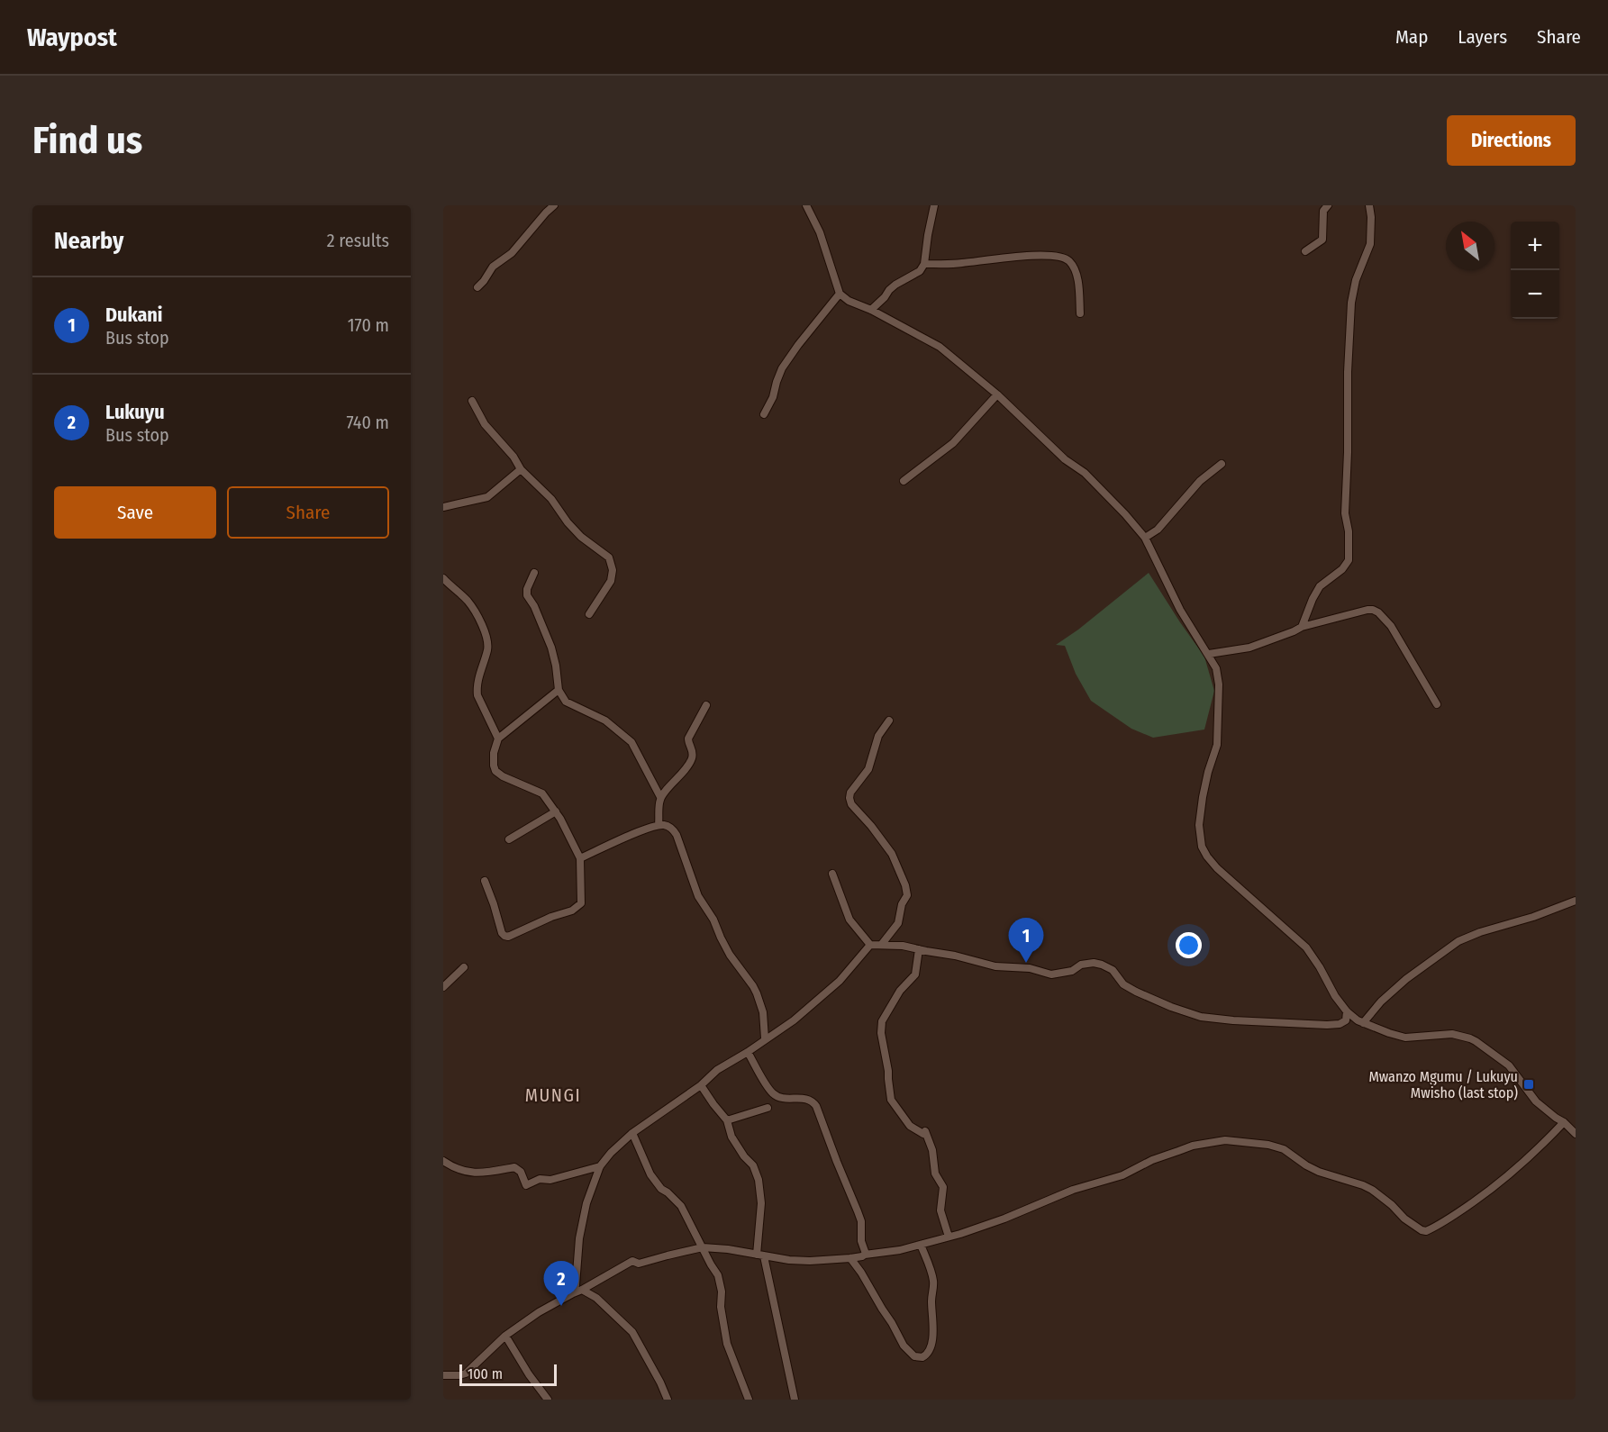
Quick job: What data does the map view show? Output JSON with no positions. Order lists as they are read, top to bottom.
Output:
{
  "districts": ["MUNGI"],
  "places": {
    "transit": ["Mwanzo Mgumu / Lukuyu Mwisho (last stop)"]
  },
  "scale_bar": "100 m",
  "north": "top left",
  "page": {
    "header": "Waypost",
    "nav": ["Map", "Layers", "Share"],
    "buttons": [
      "Directions",
      ["Save", "Share"]
    ],
    "title": "Find us",
    "heading": ["Nearby", "2 results"],
    "map_buttons": ["+", "−"],
    "list": [
      {
        "mark": "1",
        "name": "Dukani",
        "note": "Bus stop",
        "value": "170 m"
      },
      {
        "mark": "2",
        "name": "Lukuyu",
        "note": "Bus stop",
        "value": "740 m"
      }
    ],
    "pins": ["1", "2"],
    "scale": "100 m"
  }
}
